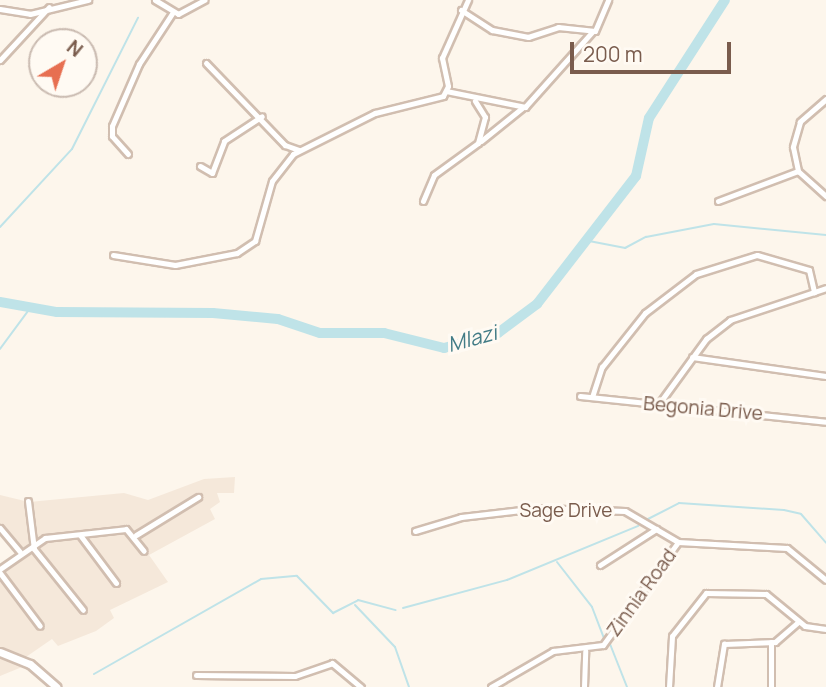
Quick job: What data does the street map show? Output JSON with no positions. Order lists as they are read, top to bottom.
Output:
{
  "streets": {
    "street": ["Begonia Drive", "Sage Drive", "Zinnia Road"]
  },
  "crossings": [
    ["Sage Drive", "Zinnia Road"]
  ],
  "water": ["Mlazi"],
  "scale_bar": "200 m",
  "north": "top right"
}
